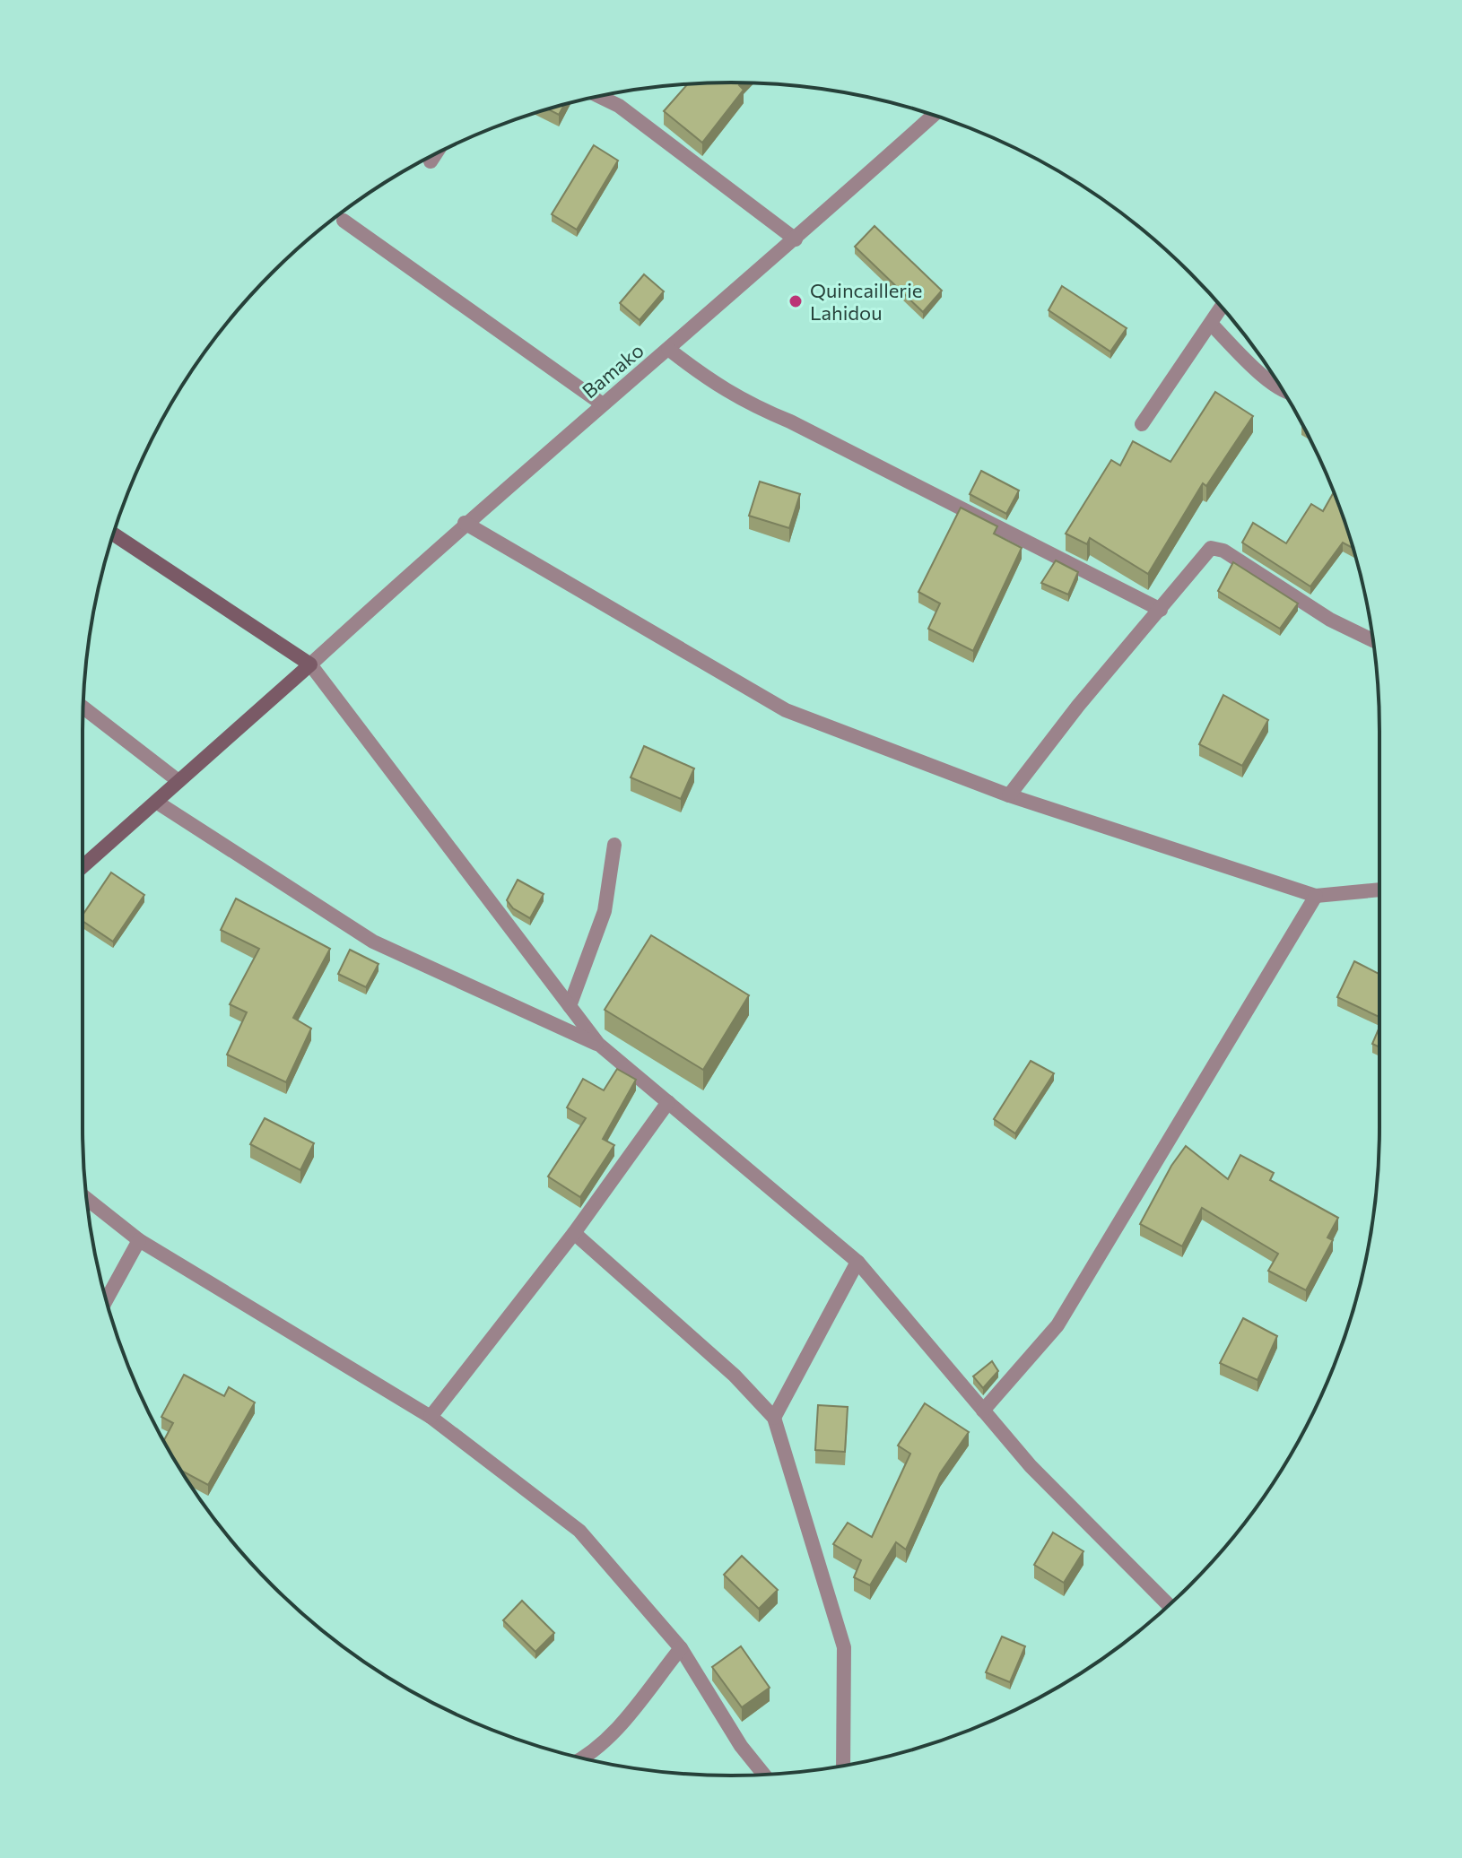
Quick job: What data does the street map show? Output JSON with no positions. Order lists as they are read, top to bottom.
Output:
{
  "streets": {
    "street": ["Bamako"]
  },
  "places": ["Quincaillerie Lahidou"]
}
